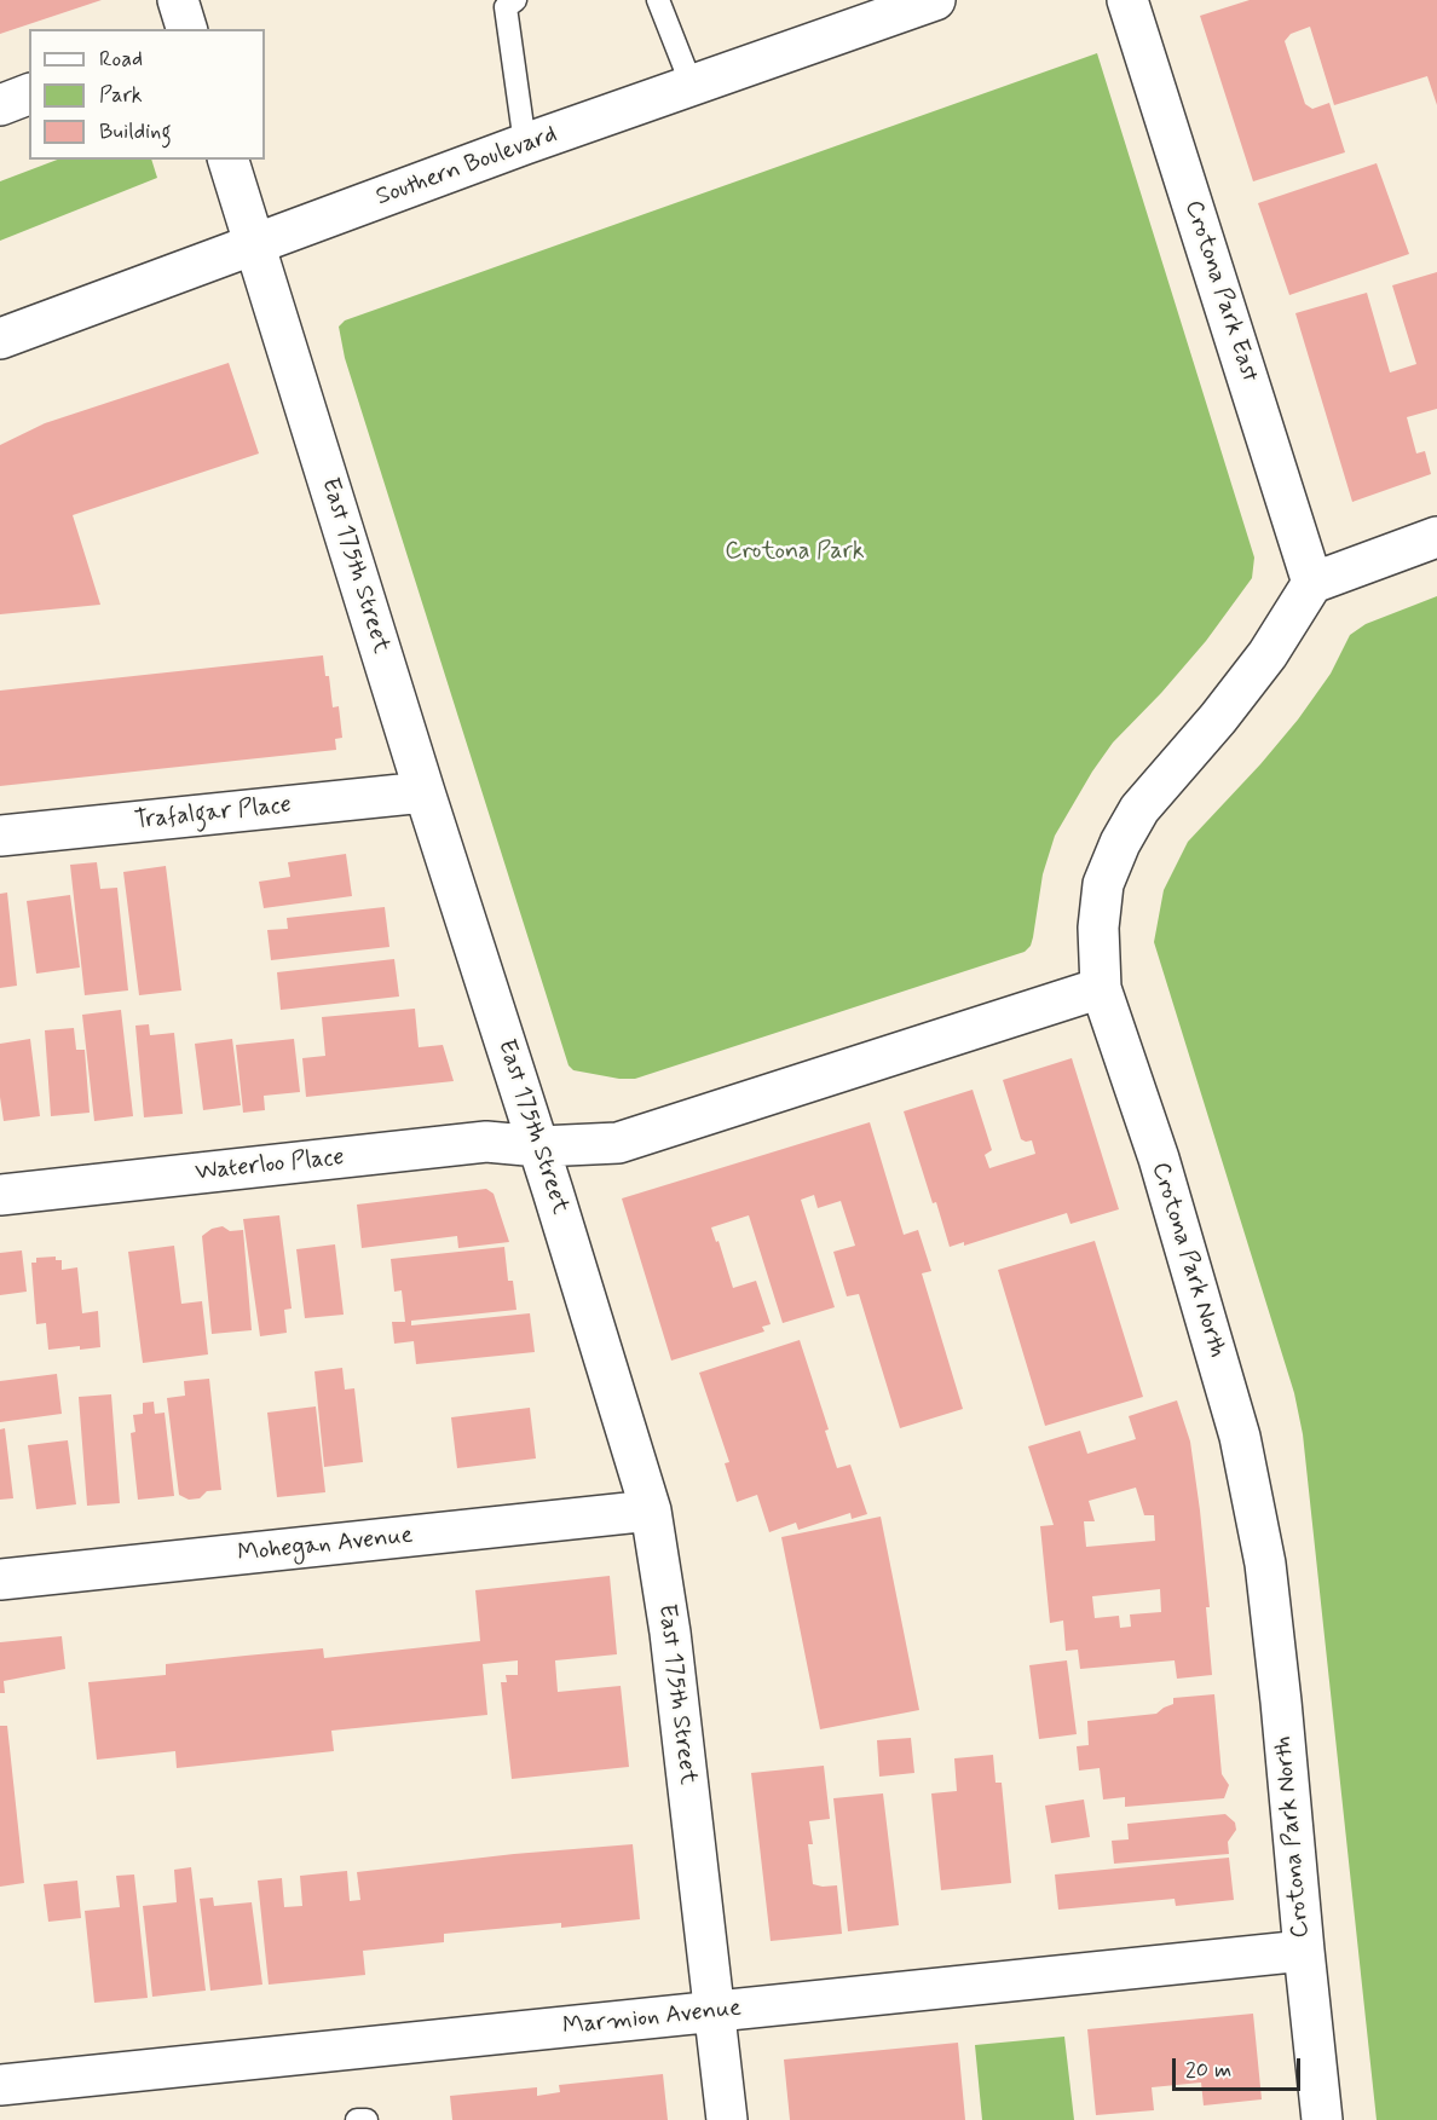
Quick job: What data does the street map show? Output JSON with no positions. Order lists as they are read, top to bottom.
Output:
{
  "streets": {
    "street": [
      "Southern Boulevard",
      "Crotona Park East",
      "East 175th Street",
      "Trafalgar Place",
      "Waterloo Place",
      "Crotona Park North",
      "Mohegan Avenue",
      "Marmion Avenue"
    ]
  },
  "crossings": [
    ["Southern Boulevard", "East 175th Street"],
    ["East 175th Street", "Trafalgar Place"],
    ["East 175th Street", "Waterloo Place"],
    ["East 175th Street", "Mohegan Avenue"],
    ["East 175th Street", "Marmion Avenue"],
    ["Crotona Park North", "Marmion Avenue"]
  ],
  "parks": ["Crotona Park"],
  "legend": ["Road", "Park", "Building"],
  "scale_bar": "20 m"
}
